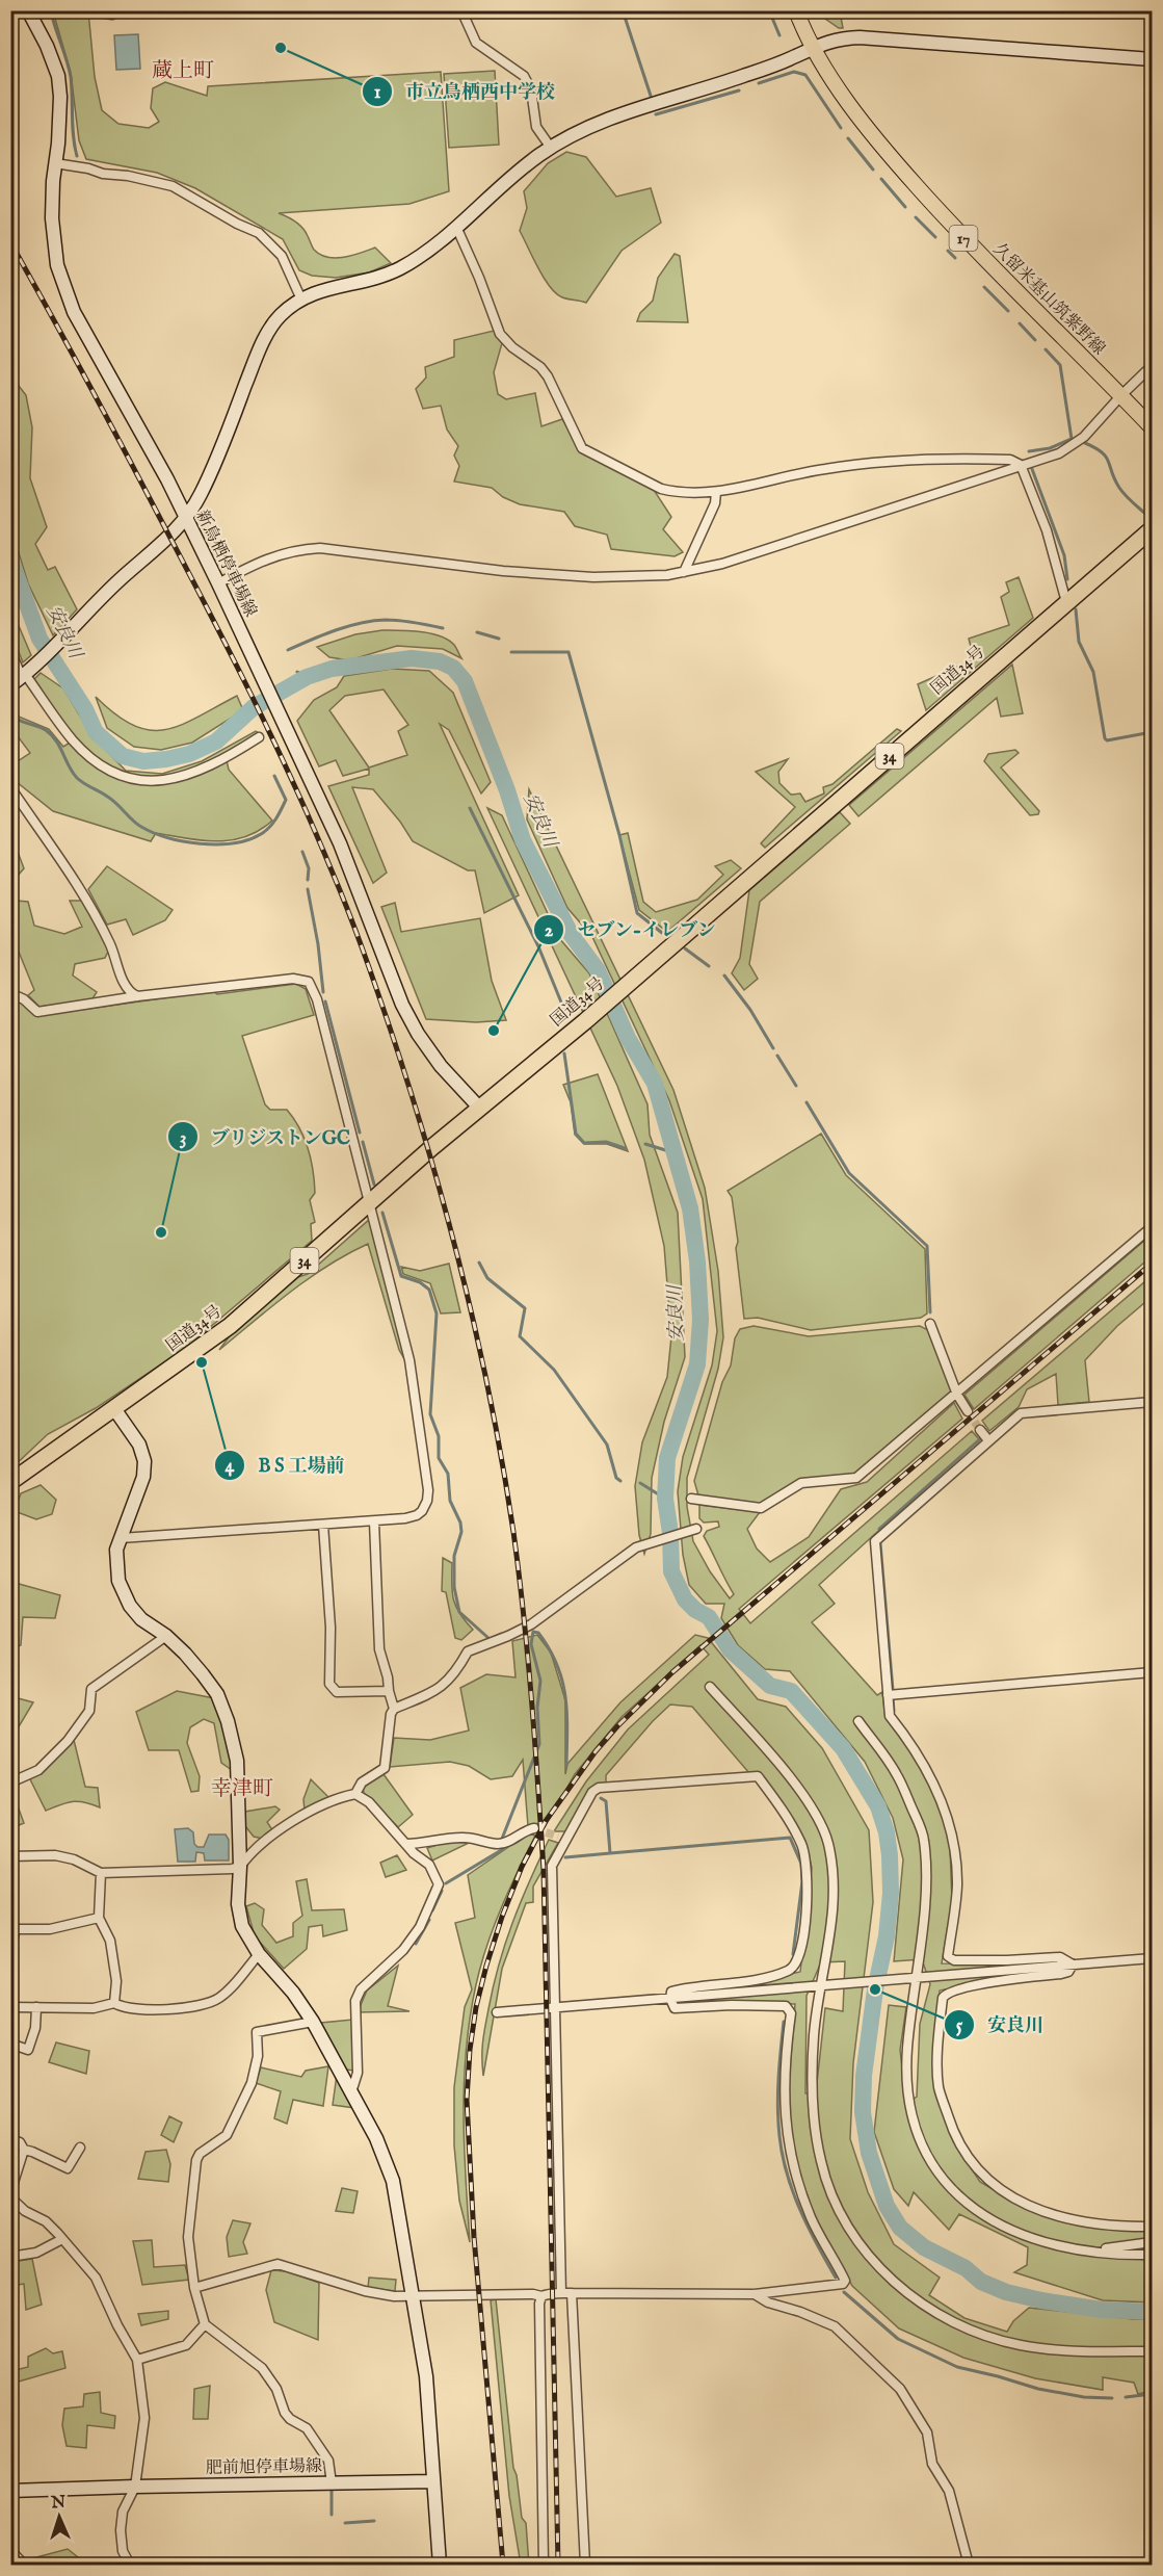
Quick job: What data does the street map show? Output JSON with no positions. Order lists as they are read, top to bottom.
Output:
{
  "streets": {
    "highway": ["国道34号", "34"],
    "main road": ["17", "久留米基山筑紫野線"],
    "street": ["新鳥栖停車場線", "肥前旭停車場線"]
  },
  "crossings": [
    ["新鳥栖停車場線", "国道34号"]
  ],
  "districts": ["蔵上町", "幸津町"],
  "water": ["安良川"],
  "places": [
    "市立鳥栖西中学校",
    "セブン-イレブン",
    "ブリジストンGC",
    "B S 工場前",
    "安良川"
  ],
  "north": "top"
}
